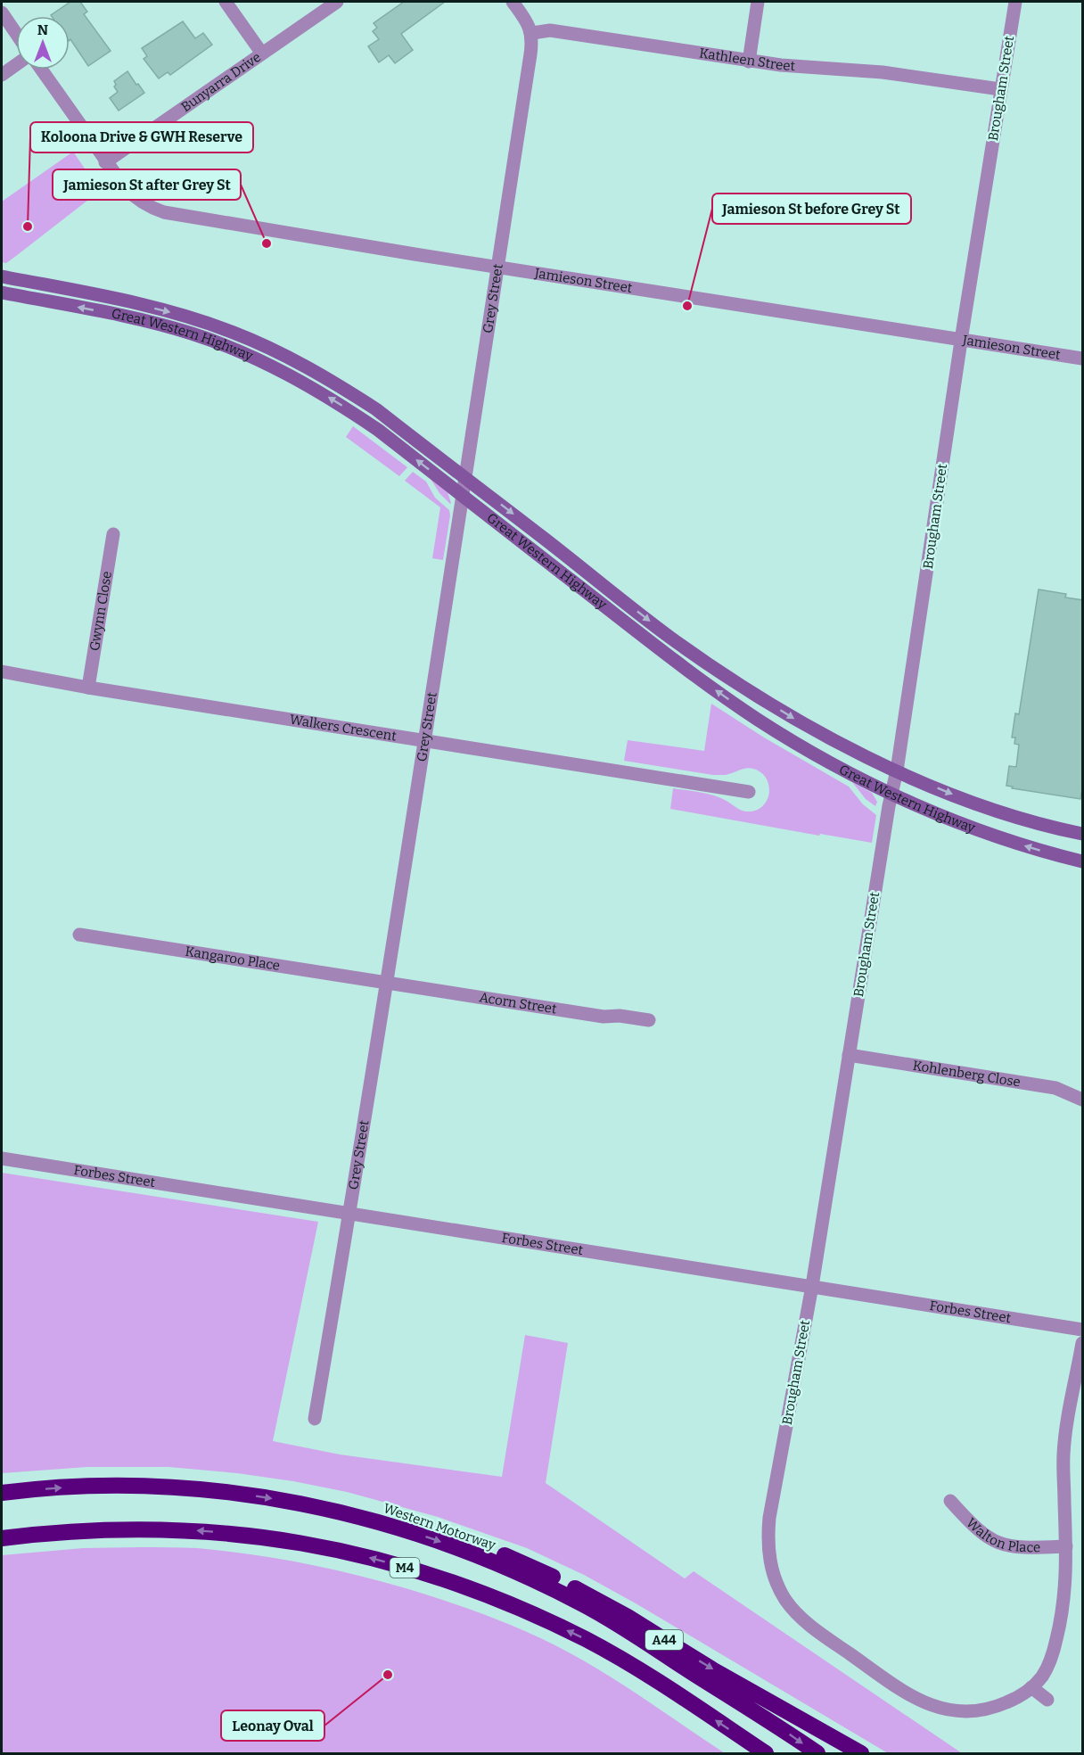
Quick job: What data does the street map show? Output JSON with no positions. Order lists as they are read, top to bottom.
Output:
{
  "streets": {
    "highway": ["Western Motorway", "M4", "A44"],
    "main road": ["Great Western Highway"],
    "street": [
      "Kathleen Street",
      "Bunyarra Drive",
      "Brougham Street",
      "Jamieson Street",
      "Grey Street",
      "Gwynn Close",
      "Walkers Crescent",
      "Kangaroo Place",
      "Acorn Street",
      "Kohlenberg Close",
      "Forbes Street",
      "Walton Place"
    ]
  },
  "crossings": [
    ["Kathleen Street", "Brougham Street"],
    ["Kathleen Street", "Grey Street"],
    ["Bunyarra Drive", "Jamieson Street"],
    ["Brougham Street", "Jamieson Street"],
    ["Brougham Street", "Great Western Highway"],
    ["Brougham Street", "Kohlenberg Close"],
    ["Brougham Street", "Forbes Street"],
    ["Brougham Street", "Walton Place"],
    ["Jamieson Street", "Grey Street"],
    ["Grey Street", "Great Western Highway"],
    ["Grey Street", "Walkers Crescent"],
    ["Grey Street", "Kangaroo Place"],
    ["Grey Street", "Acorn Street"],
    ["Grey Street", "Forbes Street"],
    ["Gwynn Close", "Walkers Crescent"],
    ["Kangaroo Place", "Acorn Street"],
    ["Western Motorway", "A44"]
  ],
  "places": [
    "Koloona Drive & GWH Reserve",
    "Jamieson St after Grey St",
    "Jamieson St before Grey St",
    "Leonay Oval"
  ],
  "north": "top"
}
